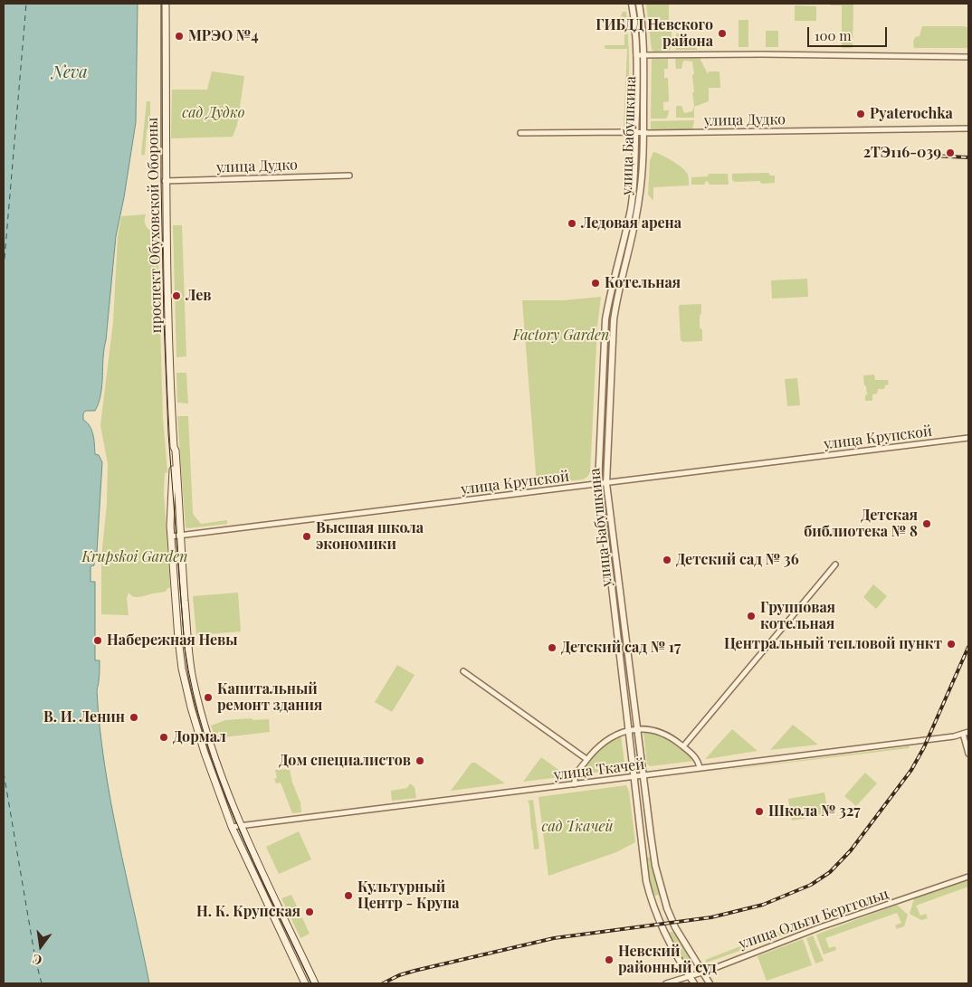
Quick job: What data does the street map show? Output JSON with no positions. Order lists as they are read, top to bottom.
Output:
{
  "streets": {
    "main road": ["проспект Обуховской Обороны"],
    "street": [
      "улица Дудко",
      "улица Бабушкина",
      "улица Крупской",
      "улица Ткачей",
      "улица Ольги Берггольц"
    ]
  },
  "crossings": [
    ["улица Дудко", "улица Бабушкина"],
    ["улица Дудко", "проспект Обуховской Обороны"],
    ["улица Бабушкина", "улица Крупской"],
    ["улица Бабушкина", "улица Ткачей"],
    ["улица Бабушкина", "улица Ольги Берггольц"],
    ["проспект Обуховской Обороны", "улица Крупской"],
    ["проспект Обуховской Обороны", "улица Ткачей"]
  ],
  "water": ["Neva"],
  "parks": [
    "сад Дудко",
    "Factory Garden",
    "Krupskoi Garden",
    "сад Ткачей"
  ],
  "places": [
    "ГИБДД Невского района",
    "МРЭО №4",
    "Pyaterochka",
    "2ТЭ116-039",
    "Ледовая арена",
    "Котельная",
    "Лев",
    "Детская библиотека № 8",
    "Высшая школа экономики",
    "Детский сад № 36",
    "Групповая котельная",
    "Набережная Невы",
    "Центральный тепловой пункт",
    "Детский сад № 17",
    "Капитальный ремонт здания",
    "В. И. Ленин",
    "Дормал",
    "Дом специалистов",
    "Школа № 327",
    "Культурный Центр - Крупа",
    "Н. К. Крупская",
    "Невский районный суд"
  ],
  "scale_bar": "100 m",
  "north": "bottom"
}
